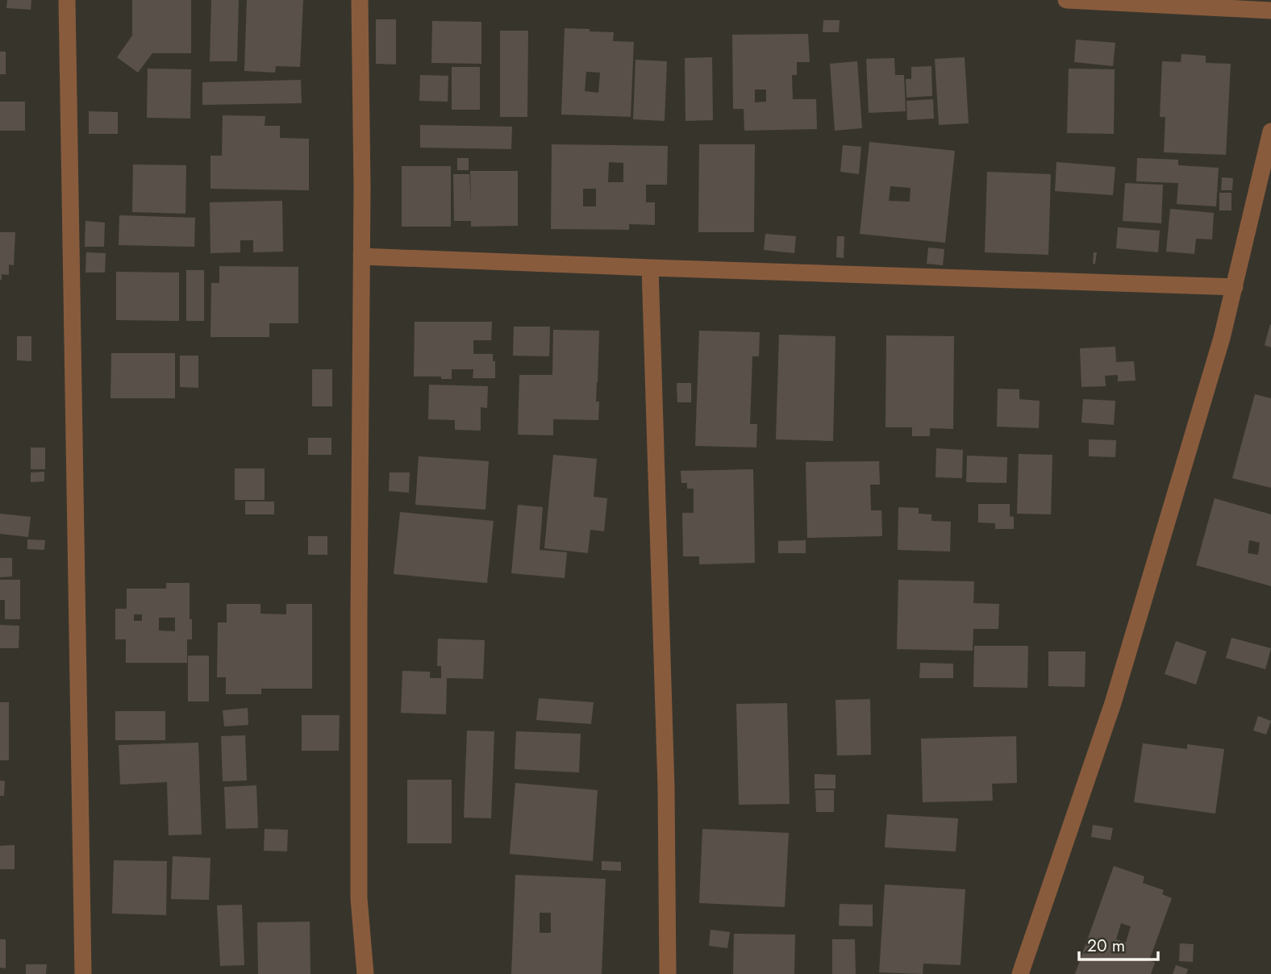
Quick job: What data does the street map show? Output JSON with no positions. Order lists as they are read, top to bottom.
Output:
{
  "scale_bar": "20 m"
}
